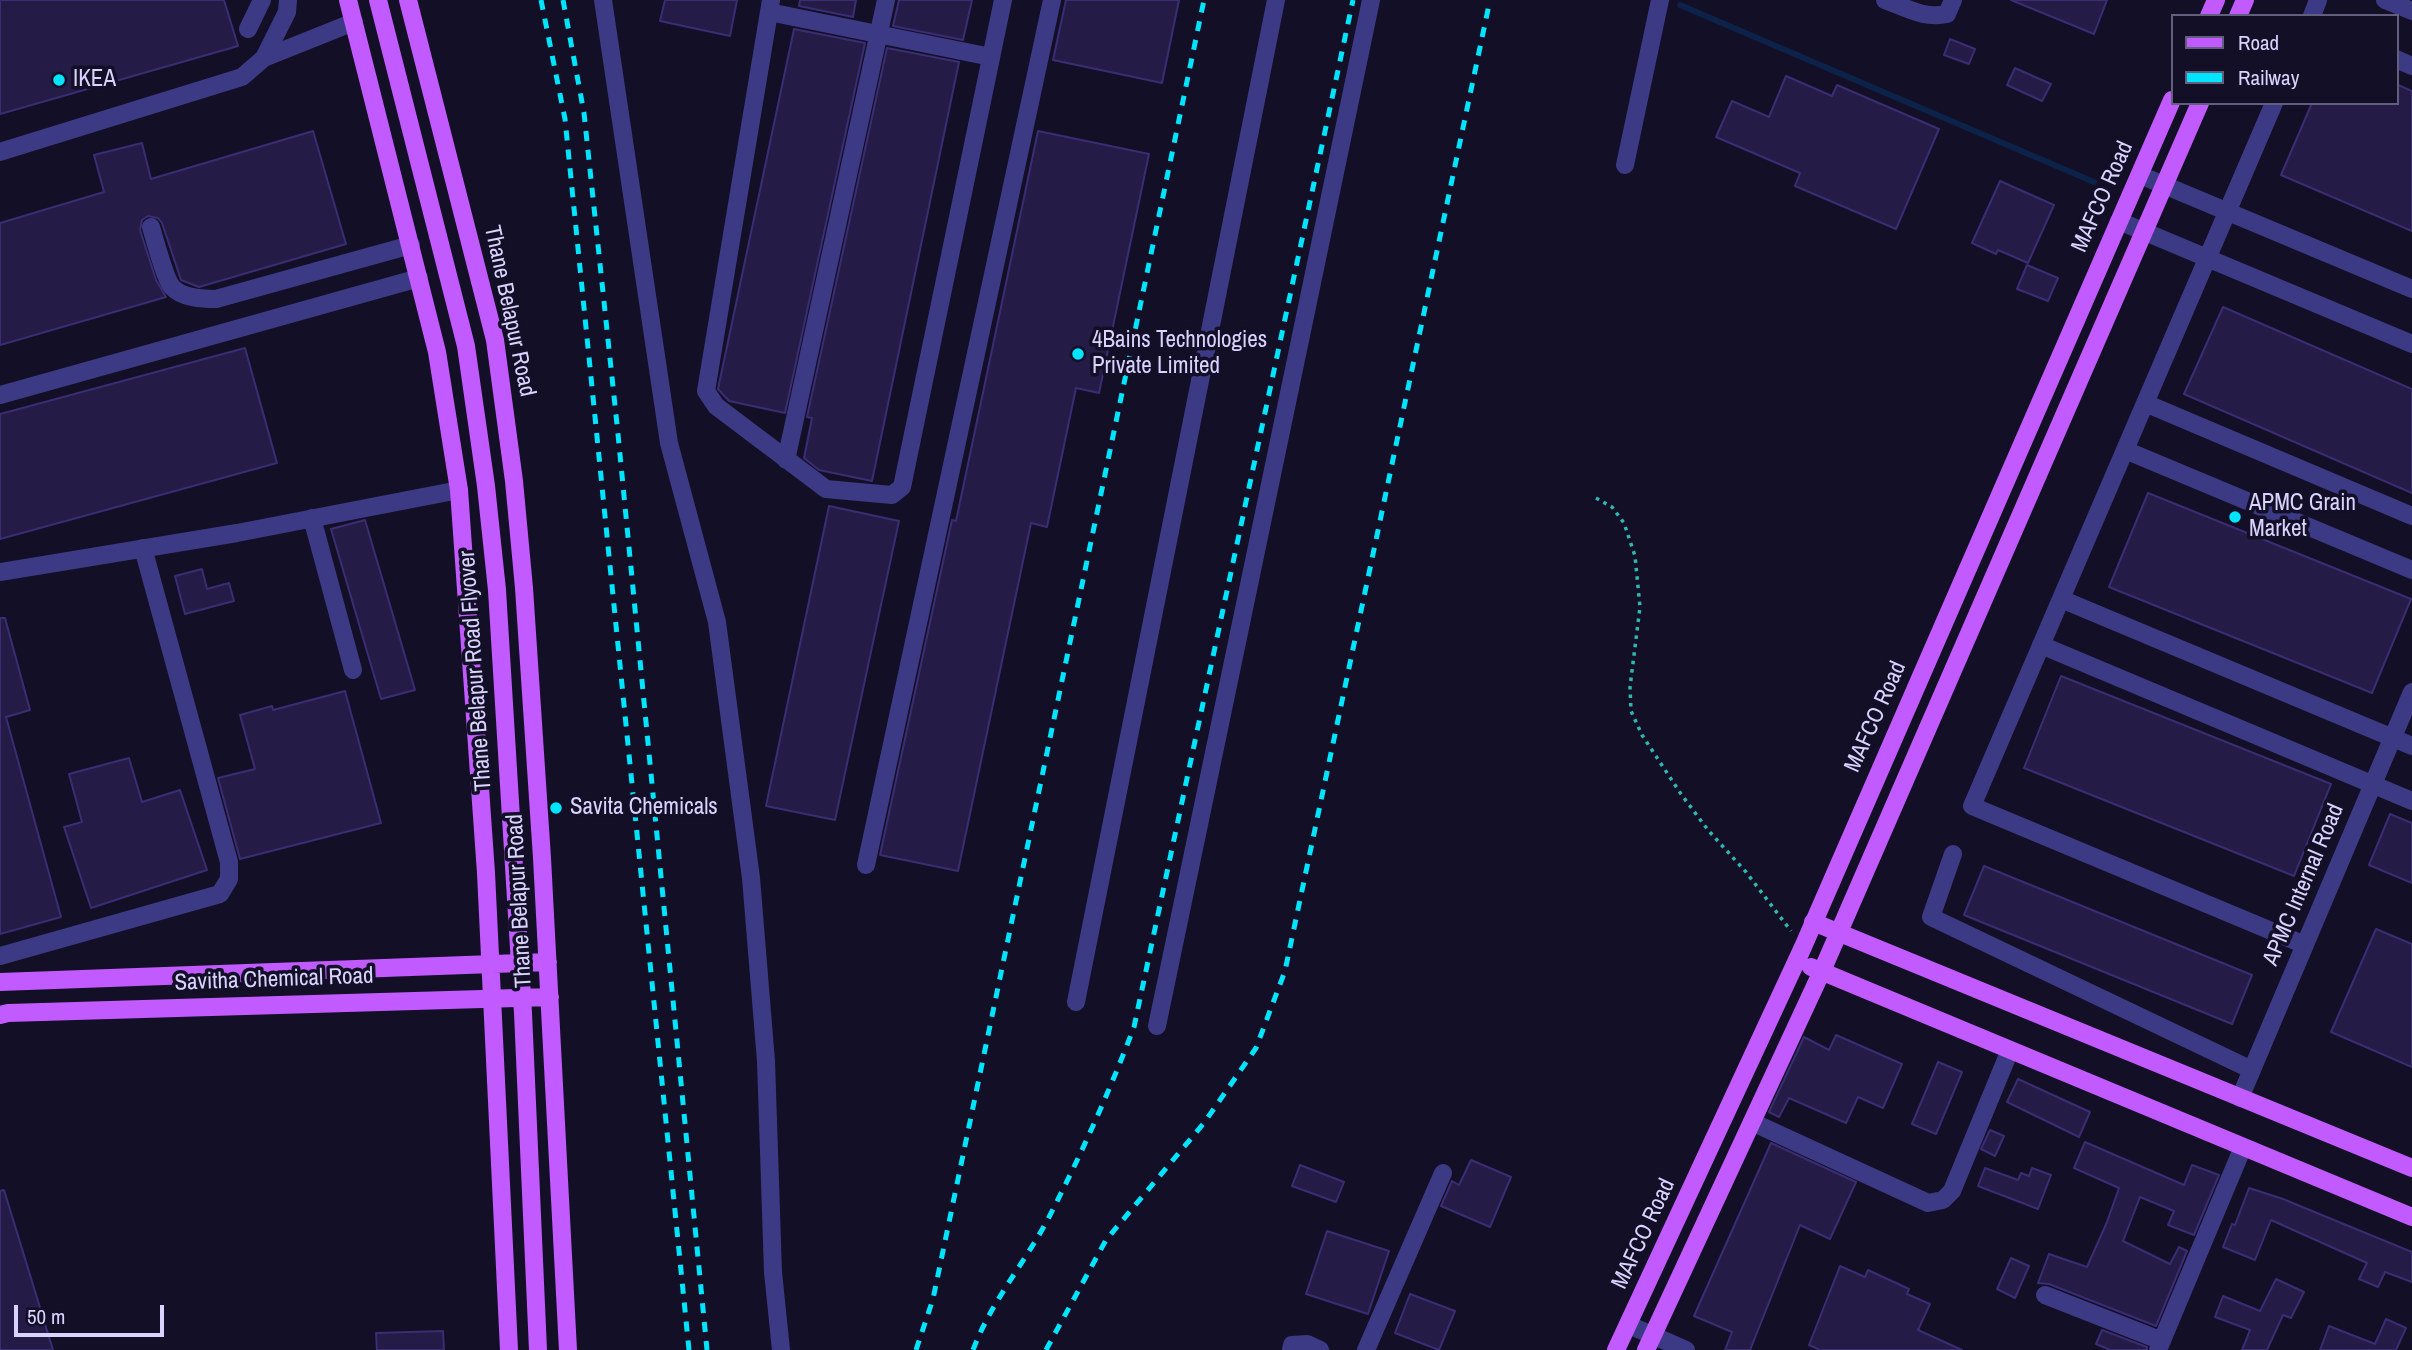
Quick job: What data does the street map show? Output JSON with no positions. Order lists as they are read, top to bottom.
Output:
{
  "streets": {
    "main road": [
      "MAFCO Road",
      "Thane Belapur Road",
      "Thane Belapur Road Flyover",
      "Savitha Chemical Road"
    ],
    "street": ["APMC Internal Road"]
  },
  "crossings": [
    ["Thane Belapur Road", "Savitha Chemical Road"]
  ],
  "places": [
    "IKEA",
    "4Bains Technologies Private Limited",
    "APMC Grain Market",
    "Savita Chemicals"
  ],
  "legend": ["Road", "Railway"],
  "scale_bar": "50 m"
}
